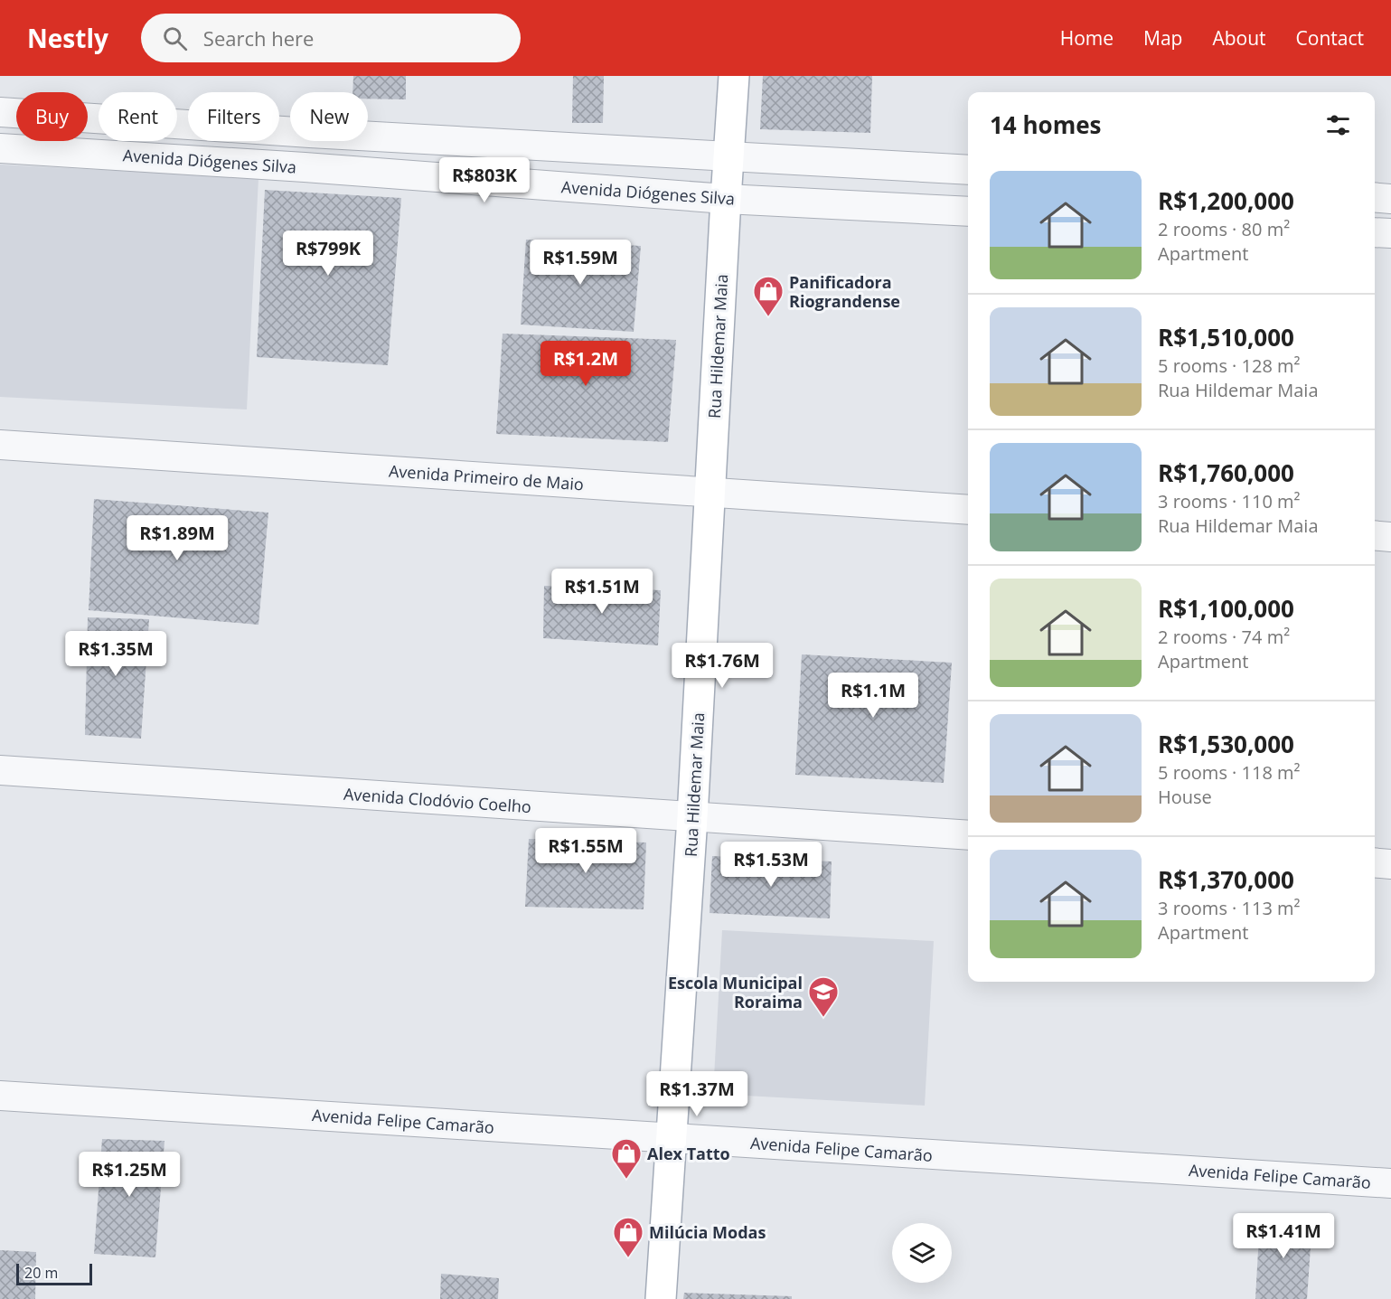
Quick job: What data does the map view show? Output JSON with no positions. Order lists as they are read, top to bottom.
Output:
{
  "streets": {
    "main road": ["Rua Hildemar Maia"],
    "street": [
      "Avenida Diógenes Silva",
      "Avenida Primeiro de Maio",
      "Avenida Clodóvio Coelho",
      "Avenida Felipe Camarão"
    ]
  },
  "crossings": [
    ["Avenida Diógenes Silva", "Rua Hildemar Maia"],
    ["Rua Hildemar Maia", "Avenida Primeiro de Maio"],
    ["Rua Hildemar Maia", "Avenida Clodóvio Coelho"],
    ["Rua Hildemar Maia", "Avenida Felipe Camarão"]
  ],
  "places": {
    "shop": ["Panificadora Riograndense", "Alex Tatto", "Milúcia Modas"],
    "school or university": ["Escola Municipal Roraima"]
  },
  "scale_bar": "20 m",
  "page": {
    "header": "Nestly",
    "search": "Search here",
    "nav": [
      "Home",
      "Map",
      "About",
      "Contact"
    ],
    "chip": [
      "Buy",
      "Rent",
      "Filters",
      "New"
    ],
    "heading": "14 homes",
    "price": [
      "R$803K",
      "R$799K",
      "R$1.59M",
      "R$1.2M",
      "R$1.89M",
      "R$1.51M",
      "R$1.35M",
      "R$1.76M",
      "R$1.1M",
      "R$1.55M",
      "R$1.53M",
      "R$1.37M",
      "R$1.25M",
      "R$1.41M"
    ],
    "list": [
      {
        "name": "R$1,200,000",
        "note": "2 rooms · 80 m² · Apartment"
      },
      {
        "name": "R$1,510,000",
        "note": "5 rooms · 128 m² · Rua Hildemar Maia"
      },
      {
        "name": "R$1,760,000",
        "note": "3 rooms · 110 m² · Rua Hildemar Maia"
      },
      {
        "name": "R$1,100,000",
        "note": "2 rooms · 74 m² · Apartment"
      },
      {
        "name": "R$1,530,000",
        "note": "5 rooms · 118 m² · House"
      },
      {
        "name": "R$1,370,000",
        "note": "3 rooms · 113 m² · Apartment"
      }
    ],
    "scale": "20 m"
  }
}
